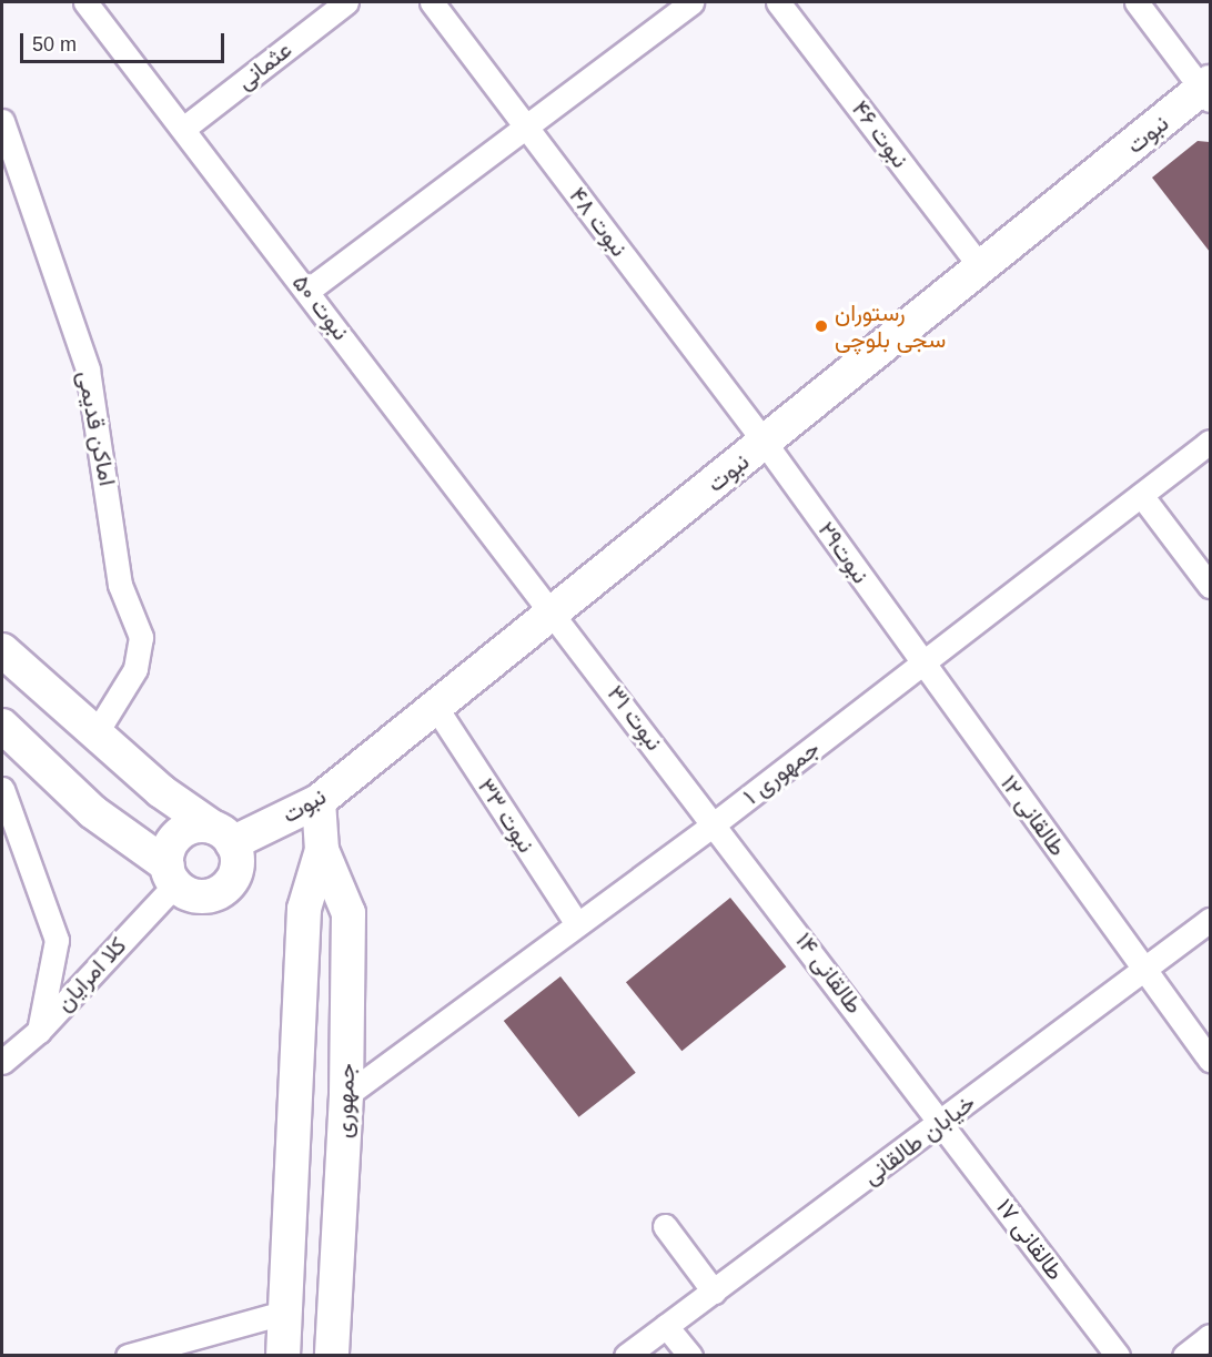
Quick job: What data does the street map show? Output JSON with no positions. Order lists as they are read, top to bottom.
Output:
{
  "streets": {
    "main road": ["نبوت", "جمهوری"],
    "street": [
      "عثمانی",
      "نبوت ۴۶",
      "نبوت ۴۸",
      "نبوت ۵۰",
      "اماکن قدیمی",
      "نبوت۲۹",
      "نبوت ۳۱",
      "جمهوری ۱",
      "نبوت ۳۳",
      "طالقانی ۱۲",
      "طالقانی ۱۴",
      "کلا امرایان",
      "خیابان طالقانی",
      "طالقانی ۱۷"
    ]
  },
  "crossings": [
    ["عثمانی", "نبوت ۵۰"],
    ["نبوت ۴۶", "نبوت"],
    ["نبوت", "نبوت ۴۸"],
    ["نبوت", "نبوت ۵۰"],
    ["نبوت", "نبوت۲۹"],
    ["نبوت", "نبوت ۳۱"],
    ["نبوت", "نبوت ۳۳"],
    ["نبوت", "کلا امرایان"],
    ["نبوت", "جمهوری"],
    ["نبوت ۴۸", "نبوت۲۹"],
    ["نبوت ۵۰", "نبوت ۳۱"],
    ["نبوت۲۹", "جمهوری ۱"],
    ["نبوت۲۹", "طالقانی ۱۲"],
    ["نبوت ۳۱", "جمهوری ۱"],
    ["نبوت ۳۱", "طالقانی ۱۴"],
    ["جمهوری ۱", "نبوت ۳۳"],
    ["جمهوری ۱", "طالقانی ۱۲"],
    ["جمهوری ۱", "طالقانی ۱۴"],
    ["جمهوری ۱", "جمهوری"],
    ["طالقانی ۱۲", "خیابان طالقانی"],
    ["طالقانی ۱۴", "خیابان طالقانی"],
    ["طالقانی ۱۴", "طالقانی ۱۷"],
    ["خیابان طالقانی", "طالقانی ۱۷"]
  ],
  "places": ["رستوران سجی بلوچی"],
  "scale_bar": "50 m"
}
